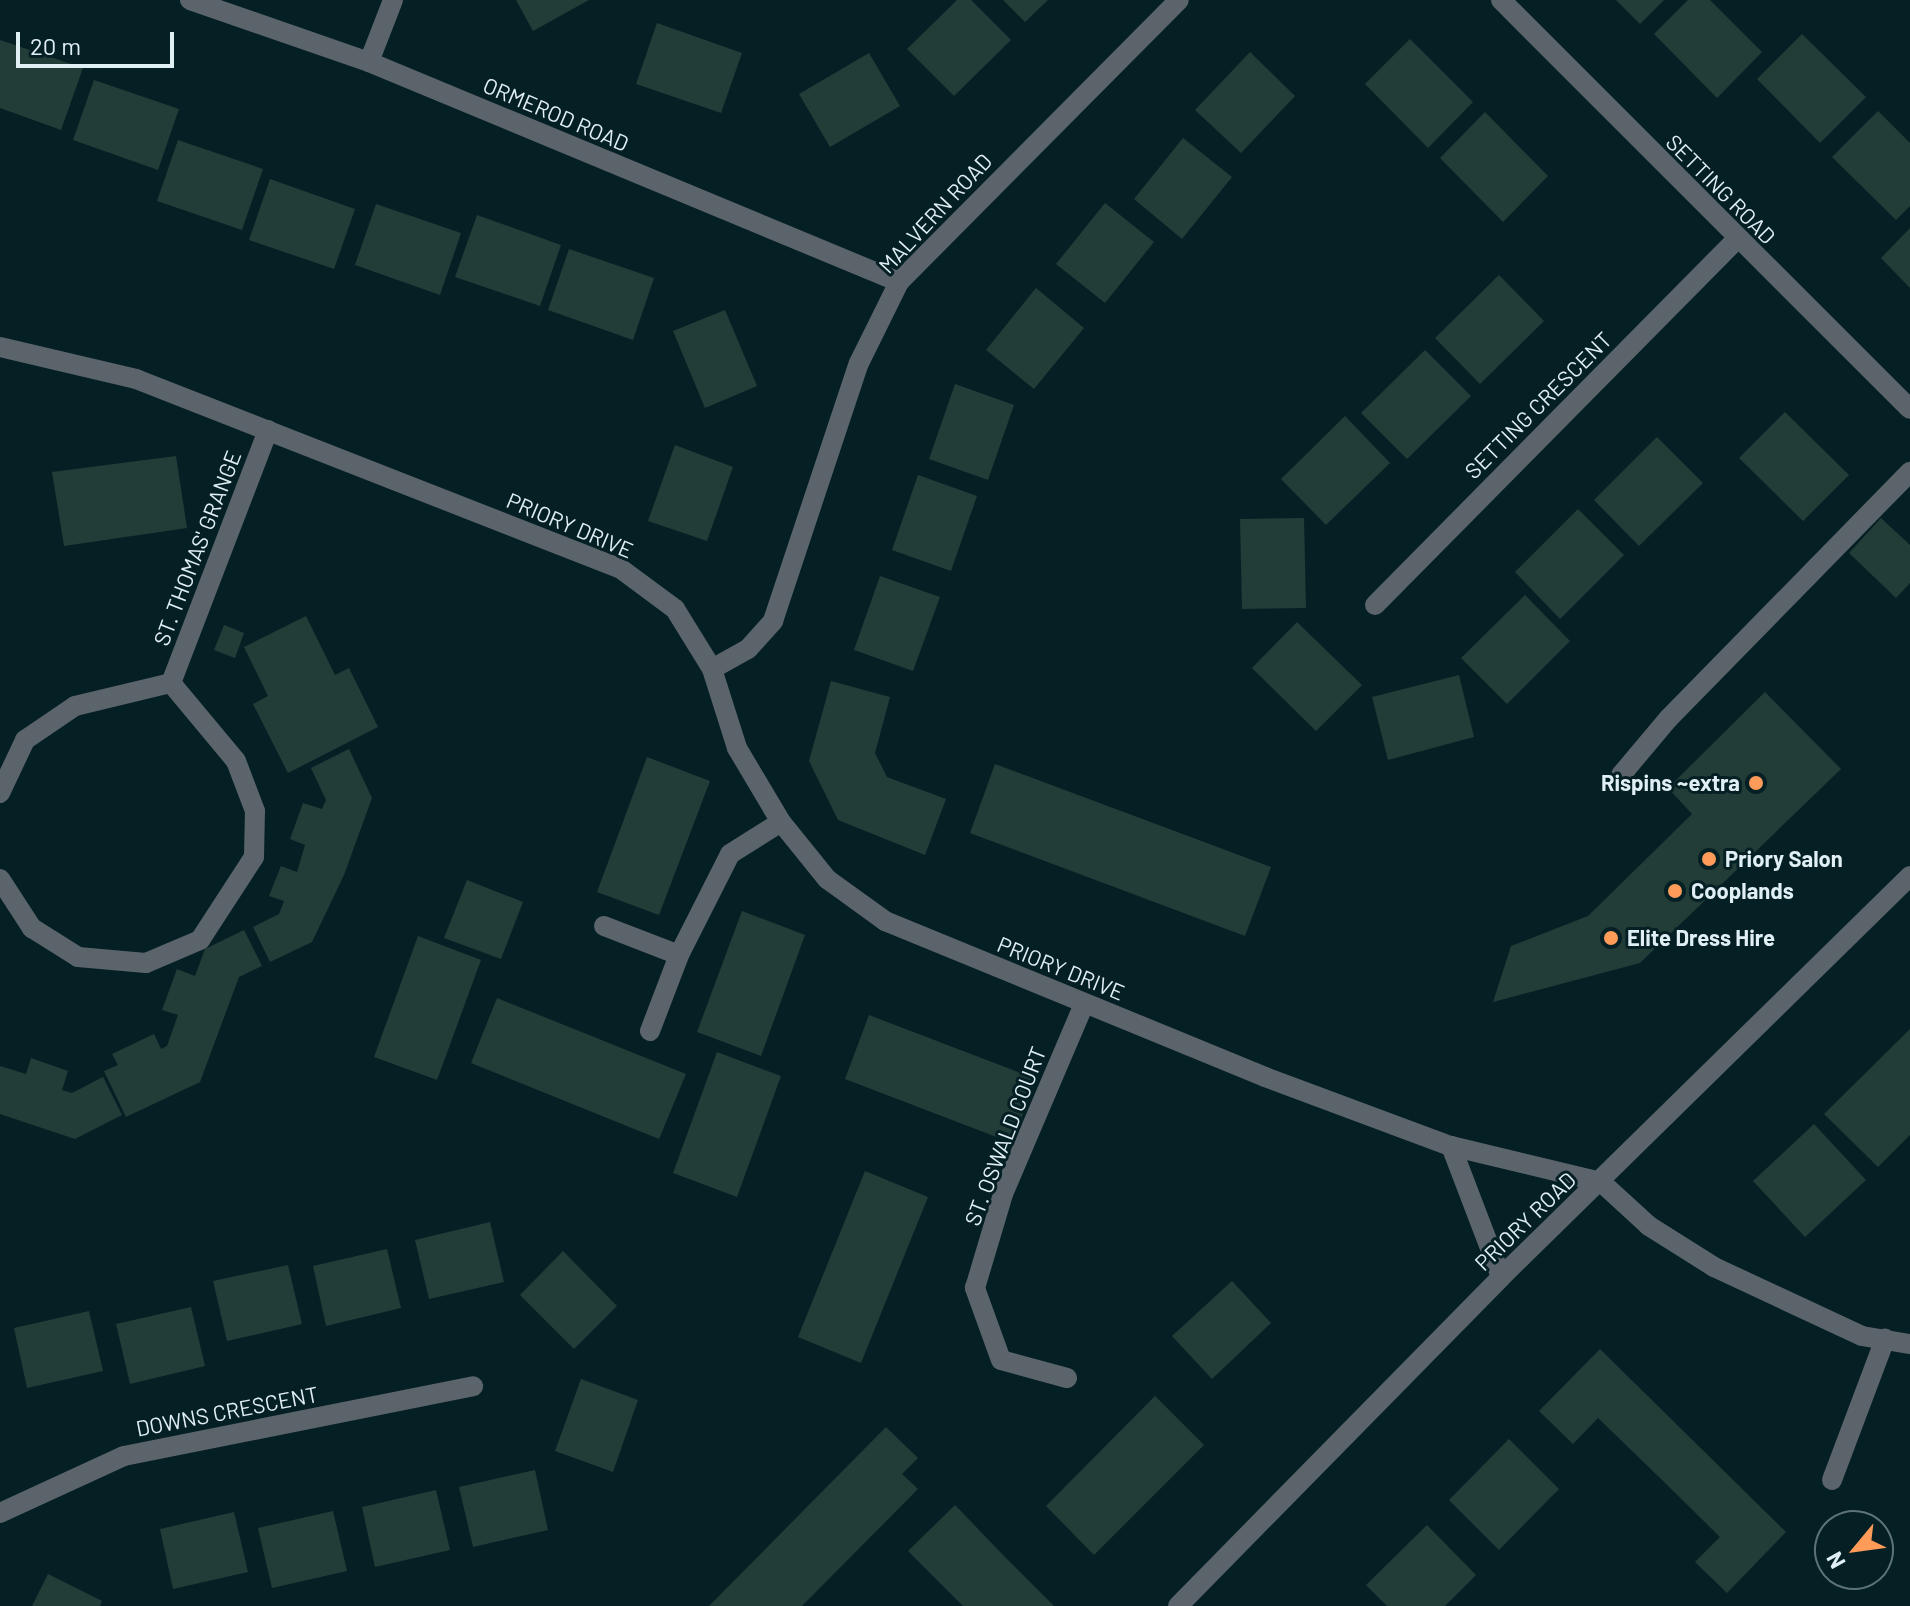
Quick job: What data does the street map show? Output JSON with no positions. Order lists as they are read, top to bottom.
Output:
{
  "streets": {
    "street": [
      "ORMEROD ROAD",
      "SETTING ROAD",
      "MALVERN ROAD",
      "SETTING CRESCENT",
      "PRIORY DRIVE",
      "ST. THOMAS' GRANGE",
      "ST. OSWALD COURT",
      "PRIORY ROAD",
      "DOWNS CRESCENT"
    ]
  },
  "crossings": [
    ["ORMEROD ROAD", "MALVERN ROAD"],
    ["SETTING ROAD", "SETTING CRESCENT"],
    ["MALVERN ROAD", "PRIORY DRIVE"],
    ["PRIORY DRIVE", "ST. THOMAS' GRANGE"],
    ["PRIORY DRIVE", "ST. OSWALD COURT"],
    ["PRIORY DRIVE", "PRIORY ROAD"]
  ],
  "places": [
    "Rispins ~extra",
    "Priory Salon",
    "Cooplands",
    "Elite Dress Hire"
  ],
  "scale_bar": "20 m",
  "north": "bottom left"
}
